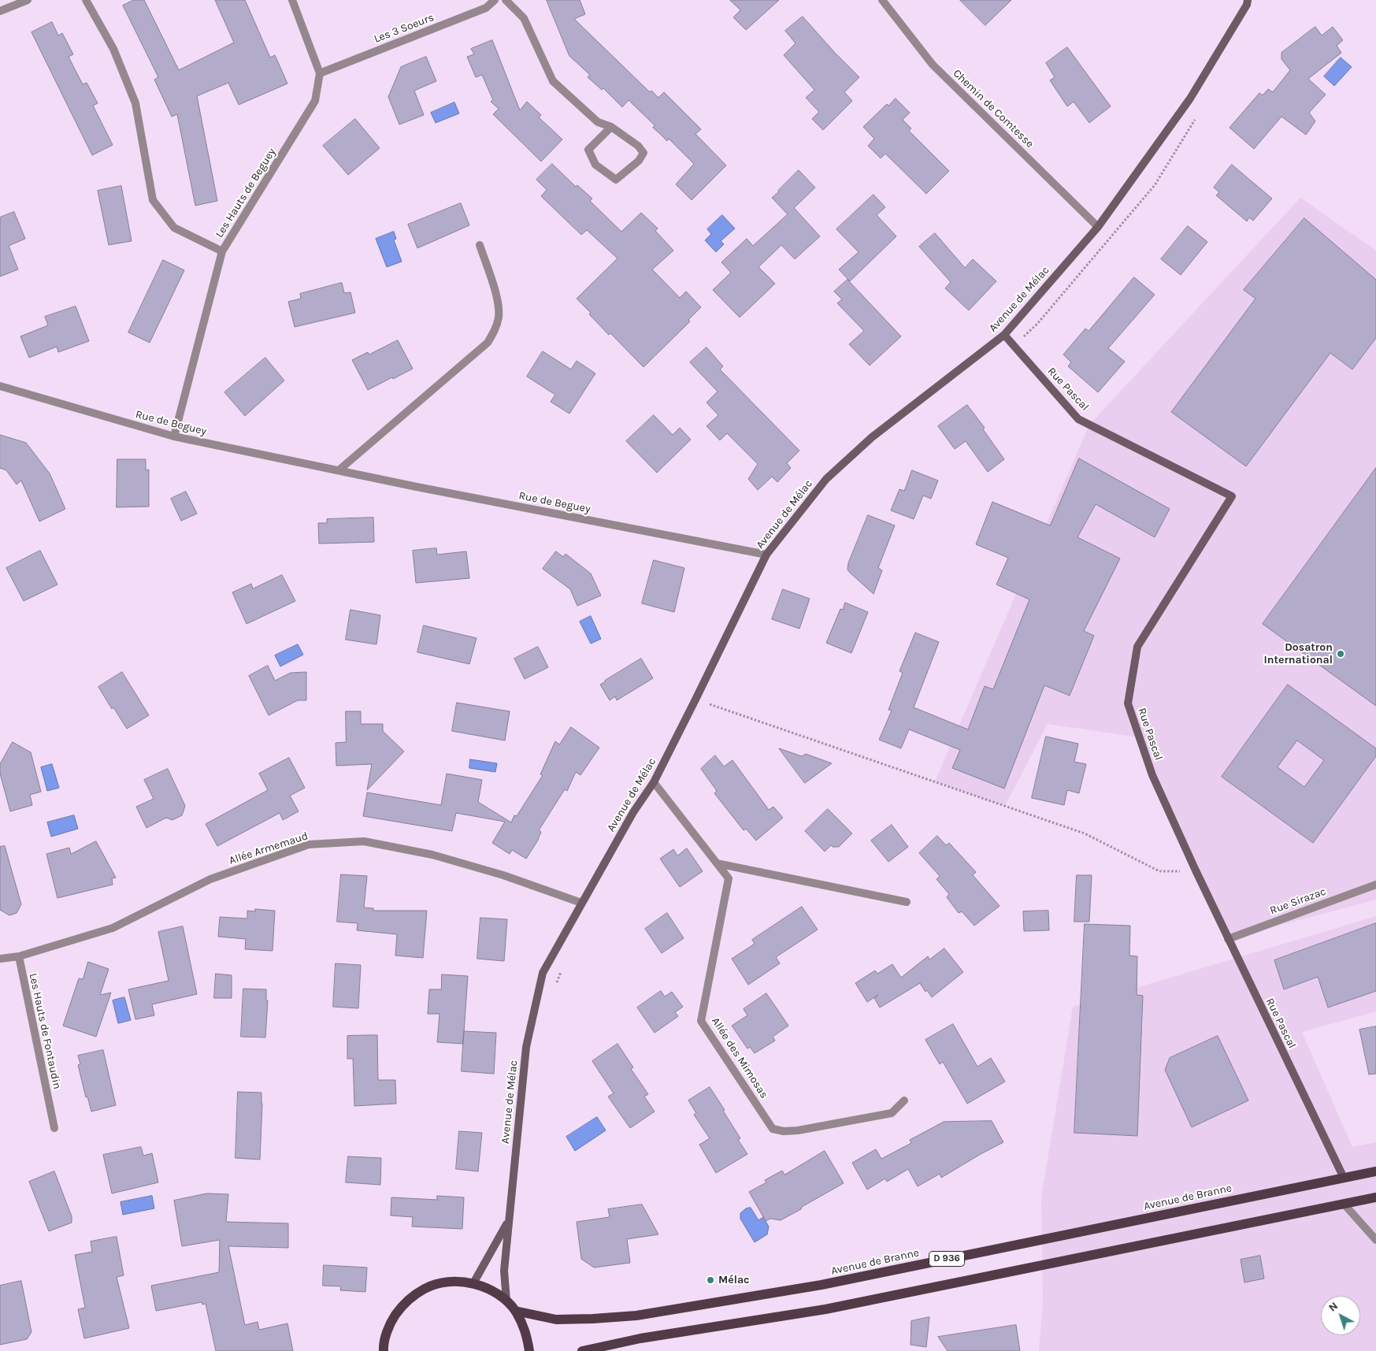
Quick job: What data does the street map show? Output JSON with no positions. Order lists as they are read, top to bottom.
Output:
{
  "streets": {
    "main road": ["Avenue de Branne", "D 936"],
    "street": [
      "Les 3 Soeurs",
      "Chemin de Comtesse",
      "Les Hauts de Beguey",
      "Avenue de Mélac",
      "Rue Pascal",
      "Rue de Beguey",
      "Allée Armemaud",
      "Rue Sirazac",
      "Les Hauts de Fontaudin",
      "Allée des Mimosas"
    ]
  },
  "crossings": [
    ["Les 3 Soeurs", "Les Hauts de Beguey"],
    ["Chemin de Comtesse", "Avenue de Mélac"],
    ["Avenue de Mélac", "Rue Pascal"],
    ["Avenue de Mélac", "Rue de Beguey"],
    ["Avenue de Mélac", "Allée Armemaud"],
    ["Avenue de Mélac", "Allée des Mimosas"],
    ["Rue Pascal", "Rue Sirazac"],
    ["Rue Pascal", "Avenue de Branne"],
    ["Allée Armemaud", "Les Hauts de Fontaudin"]
  ],
  "places": ["Dosatron International", "Mélac"],
  "north": "top left"
}
